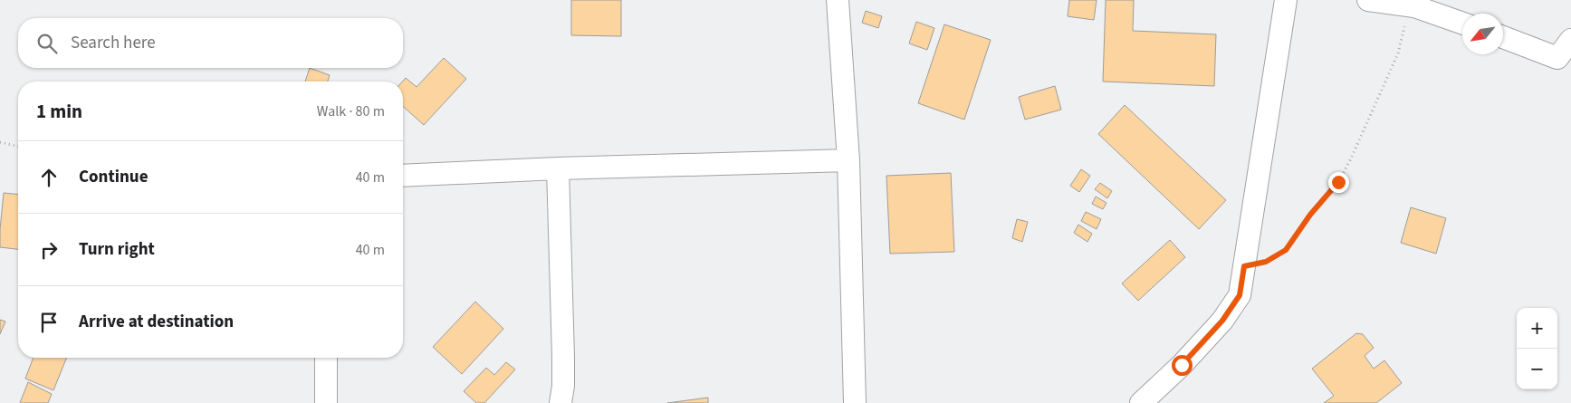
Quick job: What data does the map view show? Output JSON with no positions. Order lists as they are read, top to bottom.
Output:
{
  "north": "bottom left",
  "page": {
    "search": "Search here",
    "heading": ["1 min", "Walk · 80 m"],
    "list": [
      ["Continue", "40 m"],
      ["Turn right", "40 m"],
      "Arrive at destination"
    ],
    "map_buttons": ["+", "−"]
  }
}
